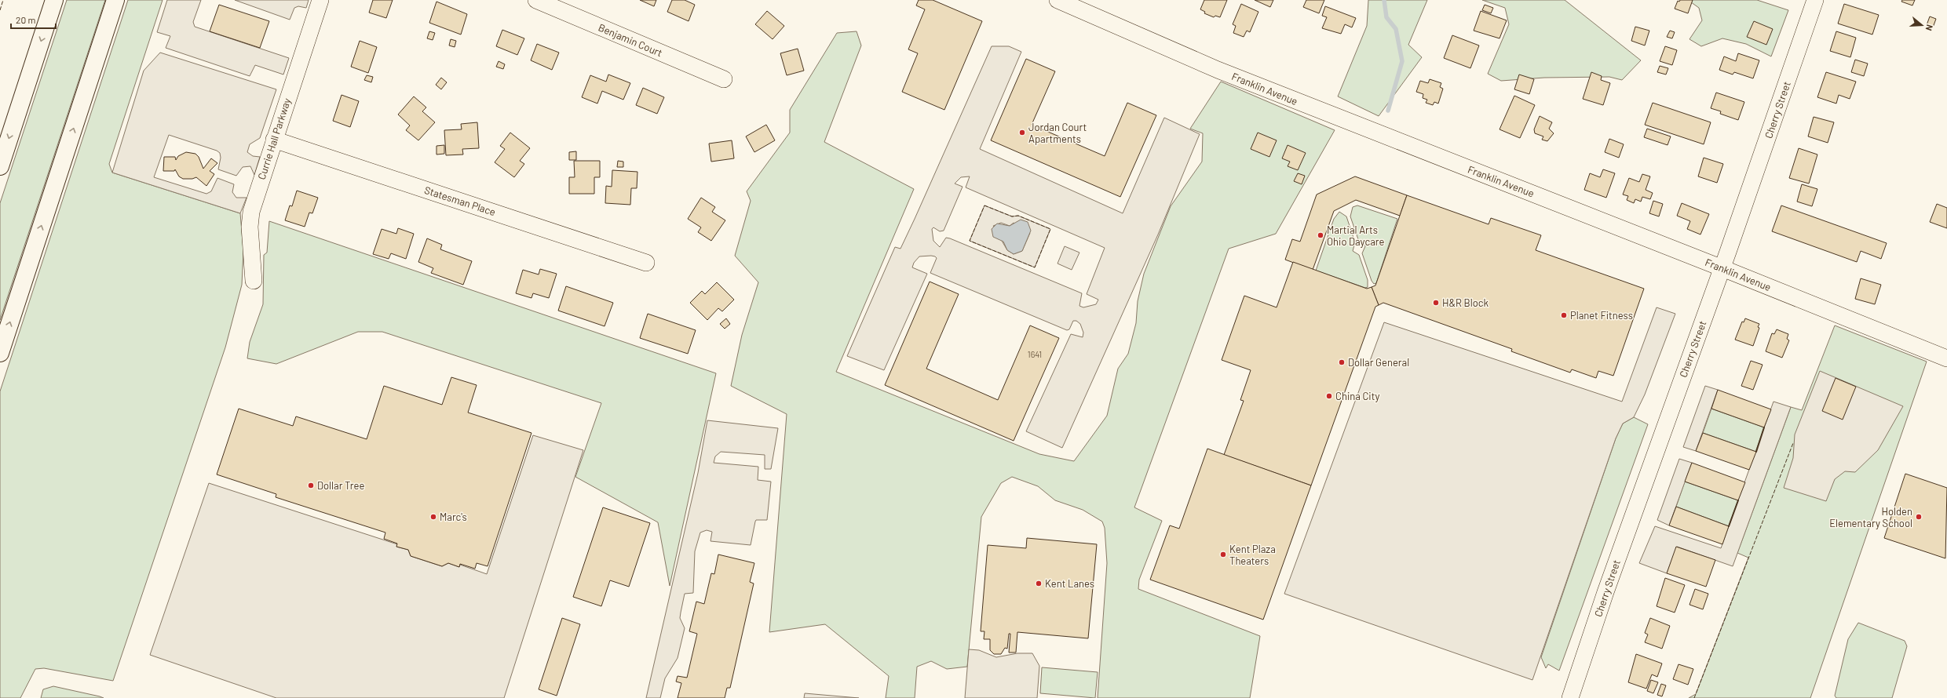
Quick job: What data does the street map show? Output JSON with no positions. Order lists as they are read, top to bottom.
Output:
{
  "streets": {
    "street": [
      "Benjamin Court",
      "Franklin Avenue",
      "Cherry Street",
      "Currie Hall Parkway",
      "Statesman Place"
    ]
  },
  "crossings": [
    ["Franklin Avenue", "Cherry Street"],
    ["Currie Hall Parkway", "Statesman Place"]
  ],
  "places": [
    "Jordan Court Apartments",
    "Martial Arts Ohio Daycare",
    "H&R Block",
    "Planet Fitness",
    "Dollar General",
    "China City",
    "Dollar Tree",
    "Marc's",
    "Holden Elementary School",
    "Kent Plaza Theaters",
    "Kent Lanes"
  ],
  "house_numbers": ["1641"],
  "scale_bar": "20 m",
  "north": "right"
}
